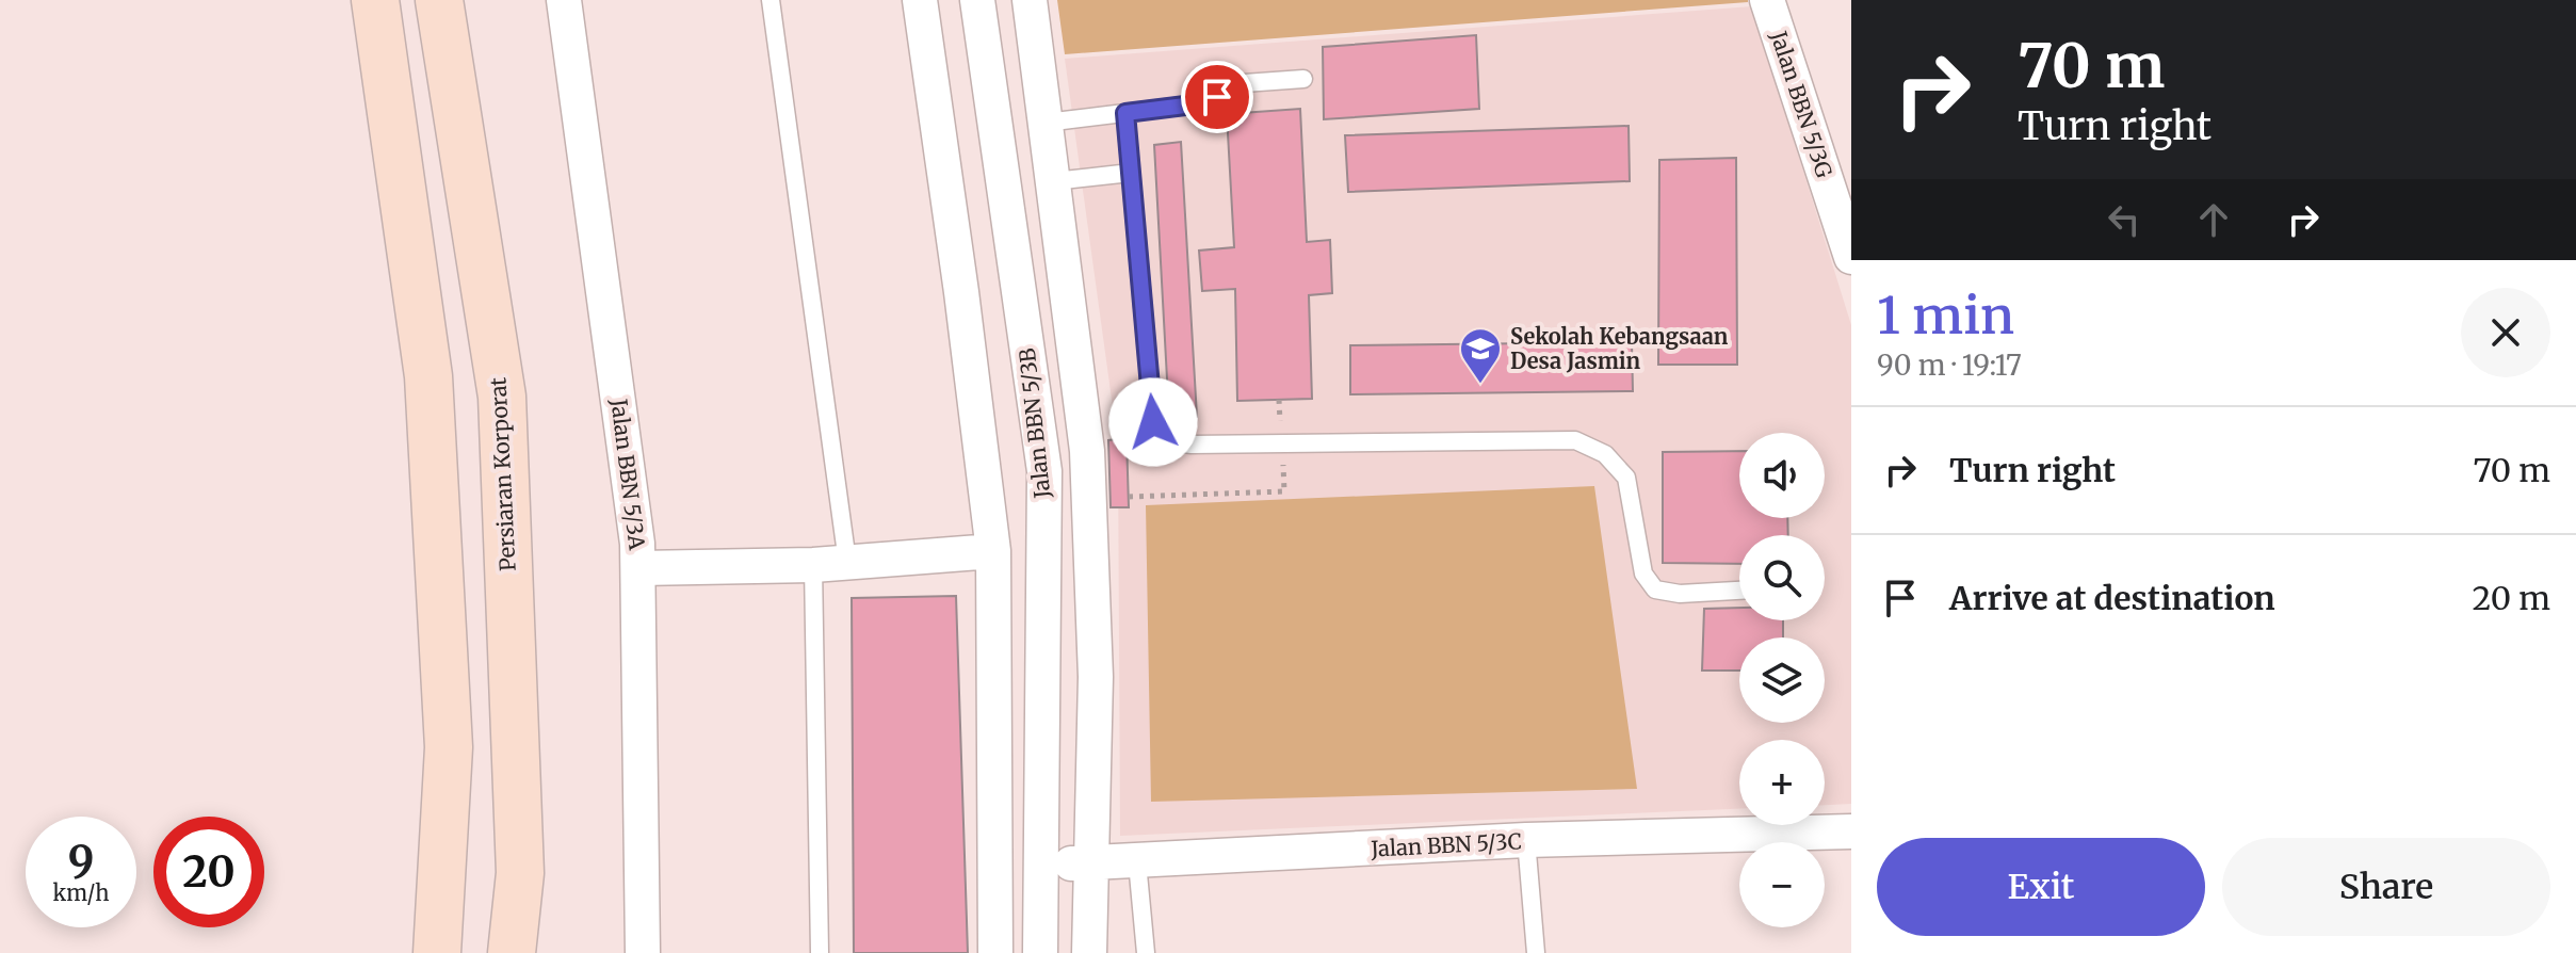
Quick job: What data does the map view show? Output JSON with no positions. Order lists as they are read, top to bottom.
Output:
{
  "streets": {
    "main road": ["Persiaran Korporat"],
    "street": [
      "Jalan BBN 5/3G",
      "Jalan BBN 5/3B",
      "Jalan BBN 5/3A",
      "Jalan BBN 5/3C"
    ]
  },
  "crossings": [
    ["Jalan BBN 5/3B", "Jalan BBN 5/3C"]
  ],
  "places": {
    "school or university": ["Sekolah Kebangsaan Desa Jasmin"]
  },
  "page": {
    "turn": ["70 m", "Turn right"],
    "heading": ["1 min", "90 m · 19:17"],
    "list": [
      {
        "name": "Turn right",
        "value": "70 m"
      },
      {
        "name": "Arrive at destination",
        "value": "20 m"
      }
    ],
    "map_buttons": ["+", "−"],
    "speed": "9 km/h",
    "limit": "20",
    "buttons": ["Exit", "Share"]
  }
}
